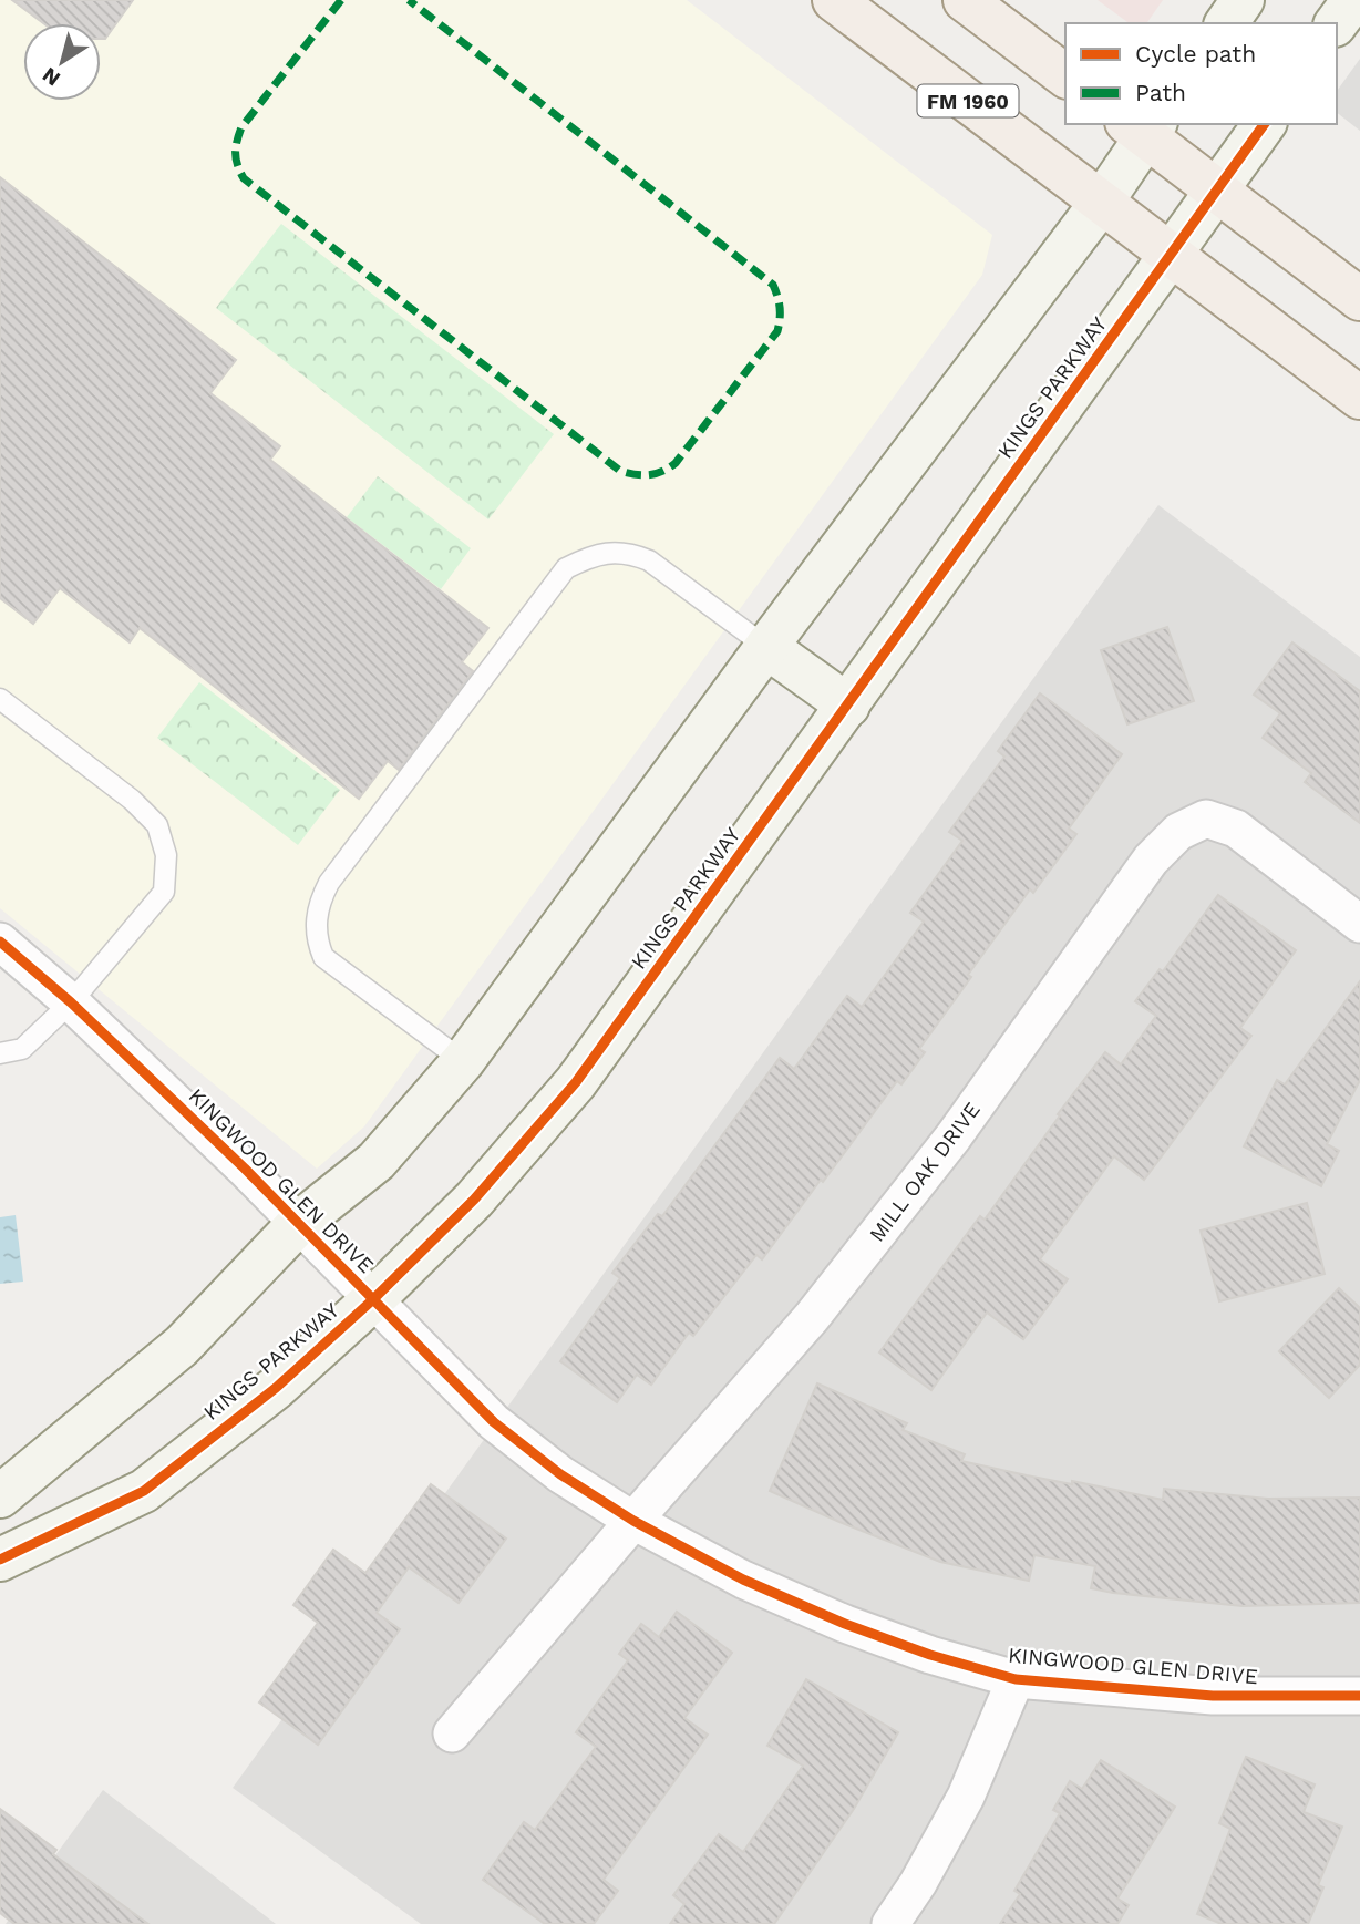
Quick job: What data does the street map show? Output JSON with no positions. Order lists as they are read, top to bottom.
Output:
{
  "streets": {
    "main road": ["FM 1960"],
    "street": ["KINGS PARKWAY", "MILL OAK DRIVE", "KINGWOOD GLEN DRIVE"]
  },
  "crossings": [
    ["FM 1960", "KINGS PARKWAY"],
    ["KINGS PARKWAY", "KINGWOOD GLEN DRIVE"],
    ["MILL OAK DRIVE", "KINGWOOD GLEN DRIVE"]
  ],
  "legend": ["Cycle path", "Path"],
  "north": "bottom left"
}
